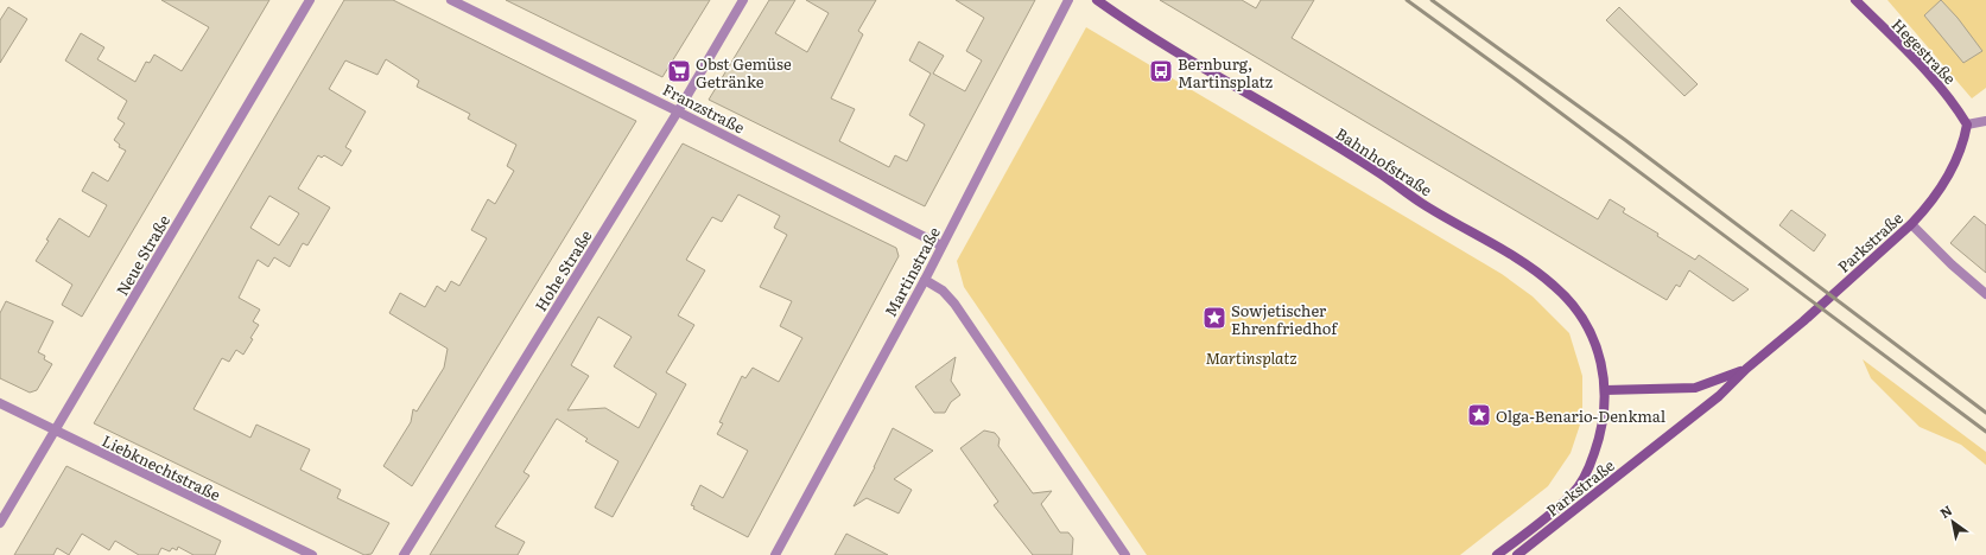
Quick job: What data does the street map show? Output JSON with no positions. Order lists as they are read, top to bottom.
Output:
{
  "streets": {
    "street": [
      "Hegestraße",
      "Franzstraße",
      "Bahnhofstraße",
      "Parkstraße",
      "Neue Straße",
      "Hohe Straße",
      "Martinstraße",
      "Liebknechtstraße"
    ]
  },
  "crossings": [
    ["Hegestraße", "Parkstraße"],
    ["Franzstraße", "Hohe Straße"],
    ["Franzstraße", "Martinstraße"],
    ["Bahnhofstraße", "Parkstraße"],
    ["Neue Straße", "Liebknechtstraße"]
  ],
  "parks": ["Martinsplatz"],
  "places": {
    "supermarket": ["Obst Gemüse Getränke"],
    "bus stop": ["Bernburg, Martinsplatz"],
    "place": ["Sowjetischer Ehrenfriedhof", "Olga-Benario-Denkmal"]
  },
  "north": "top left"
}
